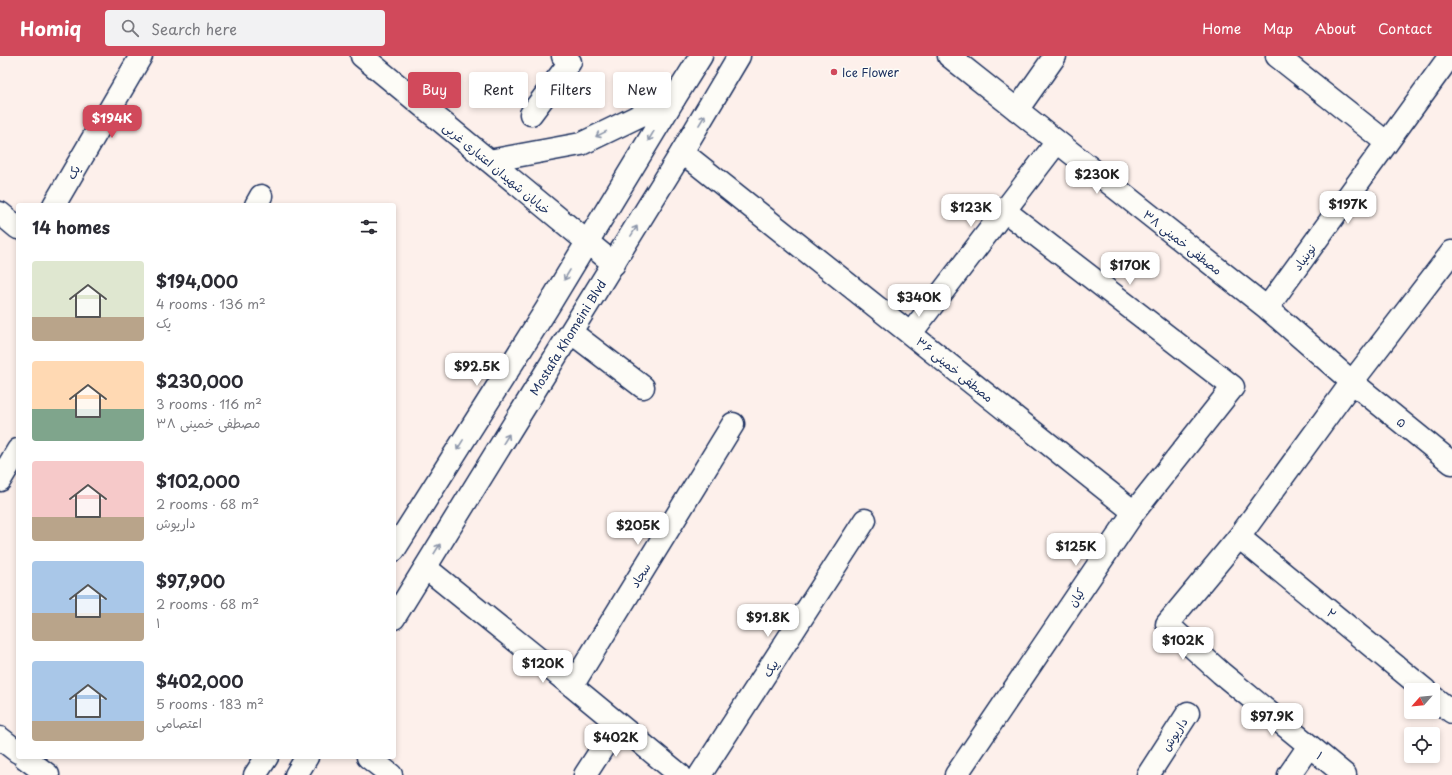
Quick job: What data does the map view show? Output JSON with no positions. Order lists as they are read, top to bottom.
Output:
{
  "streets": {
    "street": [
      "خیابان شهیدان اعتباری غربی",
      "یک",
      "مصطفی خمینی ۳۸",
      "نوبنیاد",
      "Mostafa Khomeini Blvd",
      "مصطفی خمینی ۳۶",
      "۵",
      "سجاد",
      "کیان",
      "۲",
      "پیک",
      "داریوش",
      "۱"
    ]
  },
  "crossings": [
    ["خیابان شهیدان اعتباری غربی", "Mostafa Khomeini Blvd"],
    ["مصطفی خمینی ۳۸", "نوبنیاد"],
    ["Mostafa Khomeini Blvd", "مصطفی خمینی ۳۶"],
    ["مصطفی خمینی ۳۶", "کیان"],
    ["۲", "۱"]
  ],
  "places": ["Ice Flower"],
  "north": "bottom left",
  "page": {
    "header": "Homiq",
    "search": "Search here",
    "nav": [
      "Home",
      "Map",
      "About",
      "Contact"
    ],
    "chip": [
      "Buy",
      "Rent",
      "Filters",
      "New"
    ],
    "price": [
      "$194K",
      "$230K",
      "$197K",
      "$123K",
      "$170K",
      "$340K",
      "$92.5K",
      "$205K",
      "$125K",
      "$91.8K",
      "$102K",
      "$120K",
      "$97.9K",
      "$402K"
    ],
    "heading": "14 homes",
    "list": [
      {
        "name": "$194,000",
        "note": "4 rooms · 136 m² · یک"
      },
      {
        "name": "$230,000",
        "note": "3 rooms · 116 m² · مصطفی خمینی ۳۸"
      },
      {
        "name": "$102,000",
        "note": "2 rooms · 68 m² · داریوش"
      },
      {
        "name": "$97,900",
        "note": "2 rooms · 68 m² · ۱"
      },
      {
        "name": "$402,000",
        "note": "5 rooms · 183 m² · اعتصامی"
      }
    ]
  }
}
